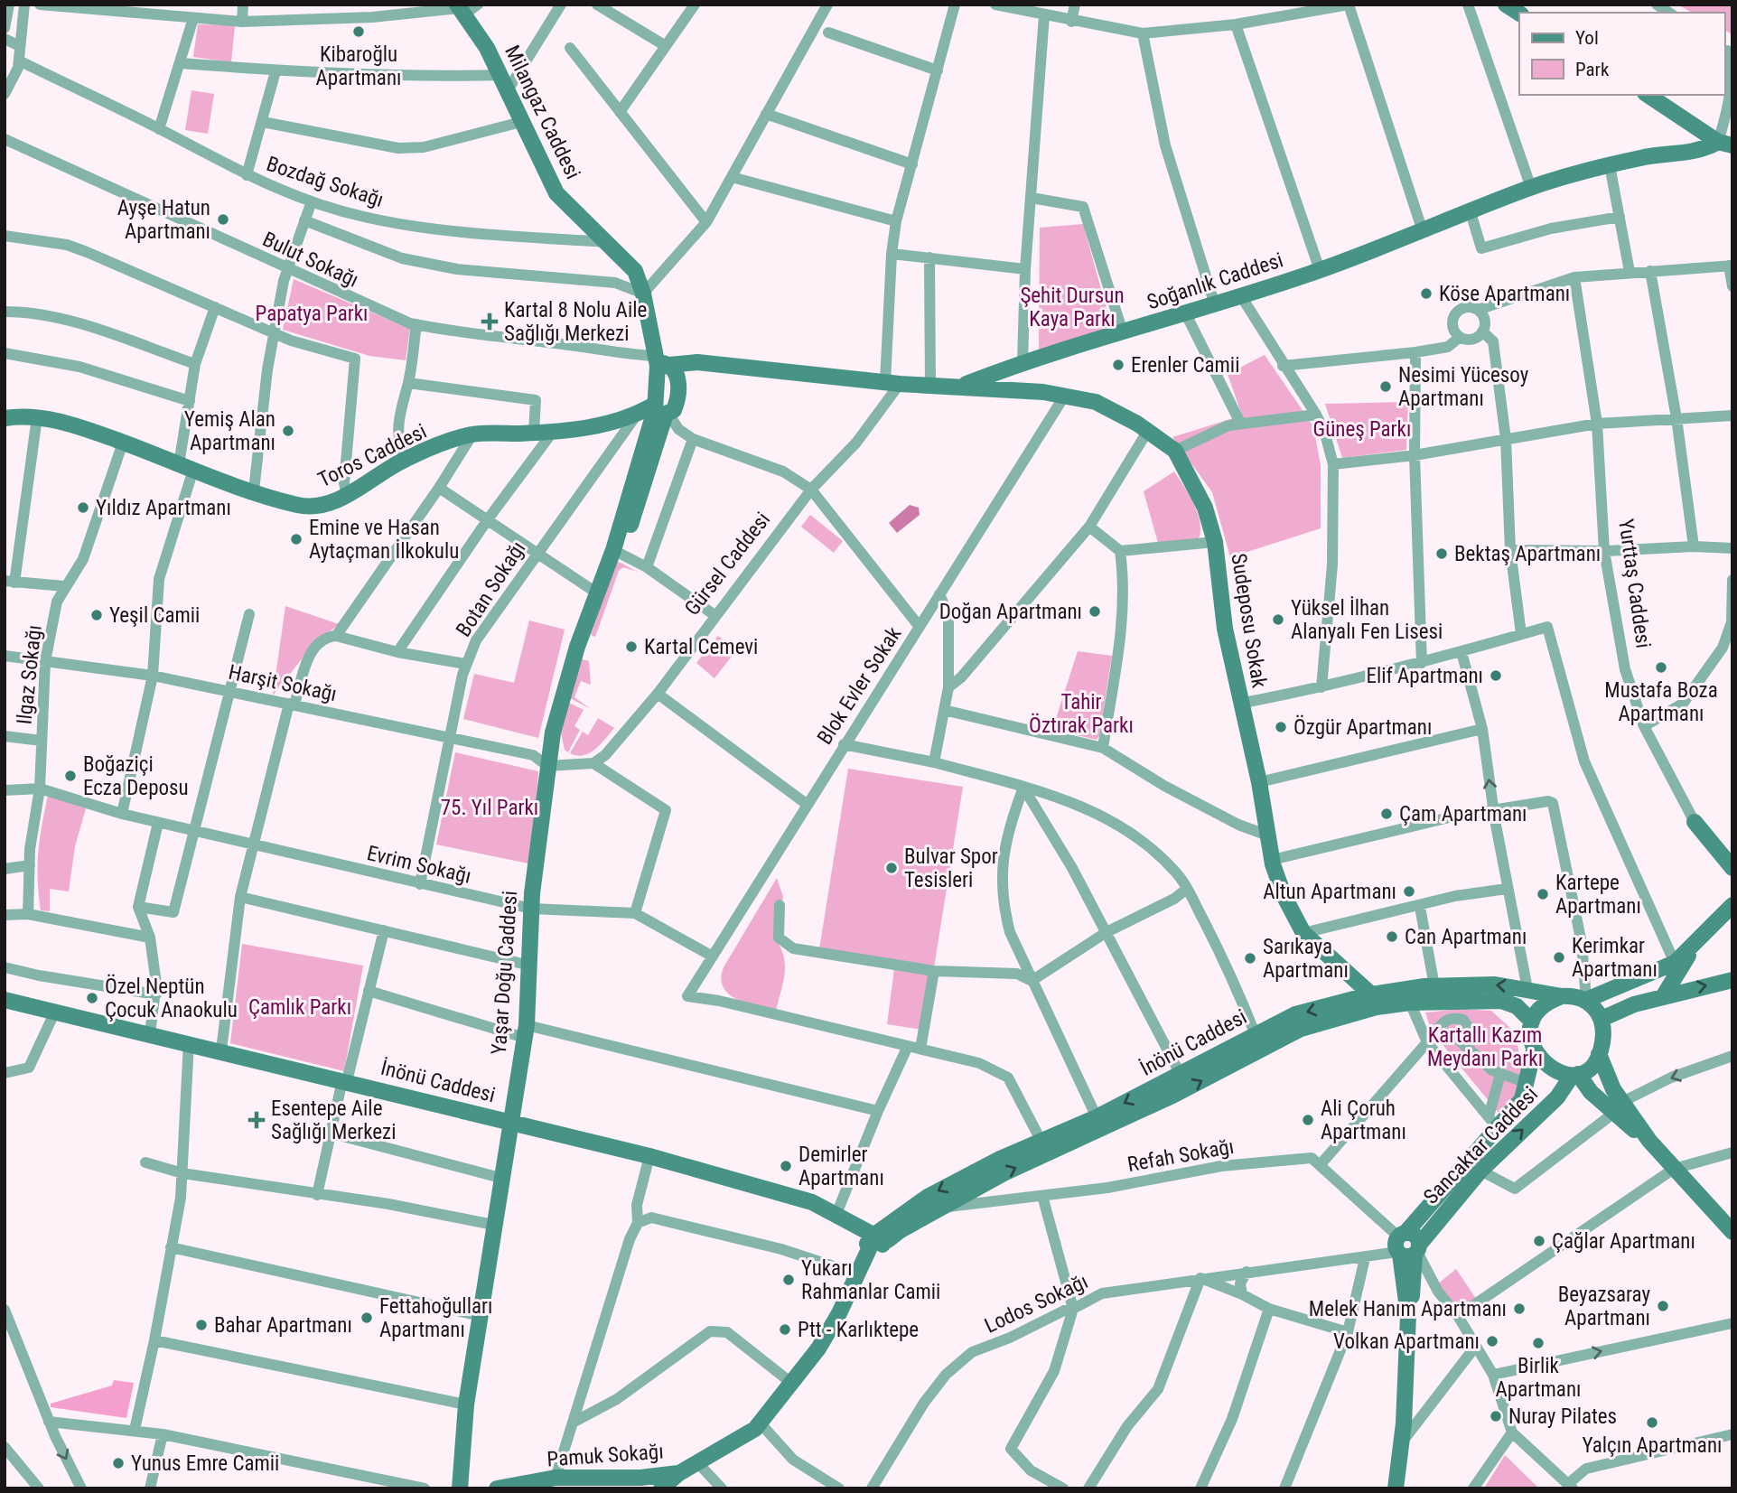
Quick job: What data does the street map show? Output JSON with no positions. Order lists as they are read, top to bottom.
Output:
{
  "streets": {
    "street": [
      "Milangaz Caddesi",
      "Bozdağ Sokağı",
      "Bulut Sokağı",
      "Soğanlık Caddesi",
      "Toros Caddesi",
      "Gürsel Caddesi",
      "Yurttaş Caddesi",
      "Botan Sokağı",
      "Sudeposu Sokak",
      "Ilgaz Sokağı",
      "Harşit Sokağı",
      "Blok Evler Sokak",
      "Evrim Sokağı",
      "Yaşar Doğu Caddesi",
      "İnönü Caddesi",
      "Sancaktar Caddesi",
      "Refah Sokağı",
      "Lodos Sokağı",
      "Pamuk Sokağı"
    ]
  },
  "crossings": [
    ["Milangaz Caddesi", "Bozdağ Sokağı"],
    ["Milangaz Caddesi", "Bulut Sokağı"],
    ["Milangaz Caddesi", "Soğanlık Caddesi"],
    ["Bulut Sokağı", "Soğanlık Caddesi"],
    ["Soğanlık Caddesi", "Gürsel Caddesi"],
    ["Soğanlık Caddesi", "Sudeposu Sokak"],
    ["Toros Caddesi", "Botan Sokağı"],
    ["Toros Caddesi", "Ilgaz Sokağı"],
    ["Toros Caddesi", "Yaşar Doğu Caddesi"],
    ["Botan Sokağı", "Harşit Sokağı"],
    ["Botan Sokağı", "Evrim Sokağı"],
    ["Sudeposu Sokak", "Blok Evler Sokak"],
    ["Sudeposu Sokak", "İnönü Caddesi"],
    ["Ilgaz Sokağı", "Harşit Sokağı"],
    ["Ilgaz Sokağı", "Evrim Sokağı"],
    ["Harşit Sokağı", "Yaşar Doğu Caddesi"],
    ["Evrim Sokağı", "Yaşar Doğu Caddesi"],
    ["Yaşar Doğu Caddesi", "İnönü Caddesi"],
    ["İnönü Caddesi", "Sancaktar Caddesi"],
    ["İnönü Caddesi", "Refah Sokağı"],
    ["Sancaktar Caddesi", "Lodos Sokağı"]
  ],
  "parks": [
    "Şehit Dursun Kaya Parkı",
    "Papatya Parkı",
    "Güneş Parkı",
    "Tahir Öztırak Parkı",
    "75. Yıl Parkı",
    "Çamlık Parkı",
    "Kartallı Kazım Meydanı Parkı"
  ],
  "places": {
    "other": [
      "Kibaroğlu Apartmanı",
      "Ayşe Hatun Apartmanı",
      "Köse Apartmanı",
      "Erenler Camii",
      "Nesimi Yücesoy Apartmanı",
      "Yemiş Alan Apartmanı",
      "Yıldız Apartmanı",
      "Emine ve Hasan Aytaçman İlkokulu",
      "Bektaş Apartmanı",
      "Doğan Apartmanı",
      "Yeşil Camii",
      "Yüksel İlhan Alanyalı Fen Lisesi",
      "Kartal Cemevi",
      "Mustafa Boza Apartmanı",
      "Elif Apartmanı",
      "Özgür Apartmanı",
      "Boğaziçi Ecza Deposu",
      "Çam Apartmanı",
      "Bulvar Spor Tesisleri",
      "Altun Apartmanı",
      "Kartepe Apartmanı",
      "Can Apartmanı",
      "Kerimkar Apartmanı",
      "Sarıkaya Apartmanı",
      "Özel Neptün Çocuk Anaokulu",
      "Ali Çoruh Apartmanı",
      "Demirler Apartmanı",
      "Çağlar Apartmanı",
      "Yukarı Rahmanlar Camii",
      "Beyazsaray Apartmanı",
      "Melek Hanım Apartmanı",
      "Fettahoğulları Apartmanı",
      "Bahar Apartmanı",
      "Ptt - Karlıktepe",
      "Volkan Apartmanı",
      "Birlik Apartmanı",
      "Nuray Pilates",
      "Yalçın Apartmanı",
      "Yunus Emre Camii"
    ],
    "health": ["Kartal 8 Nolu Aile Sağlığı Merkezi", "Esentepe Aile Sağlığı Merkezi"]
  },
  "legend": ["Yol", "Park"]
}
